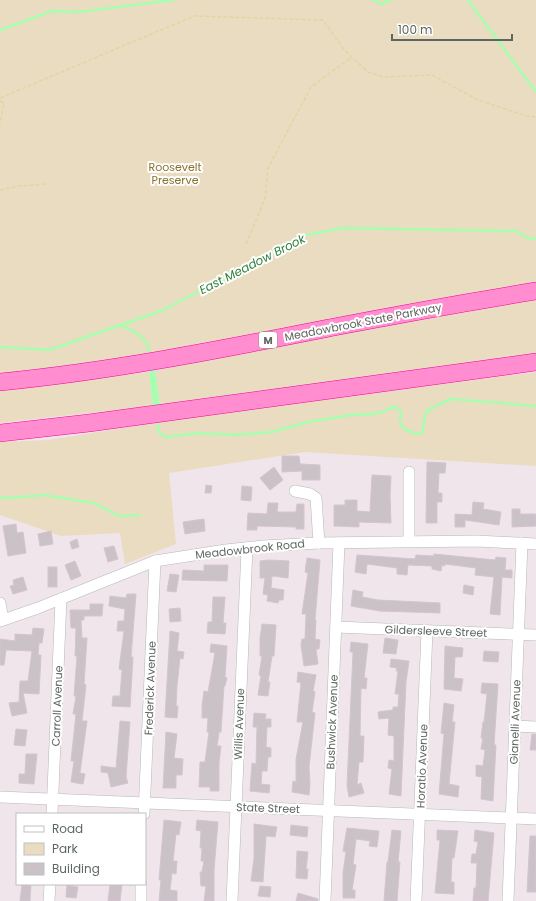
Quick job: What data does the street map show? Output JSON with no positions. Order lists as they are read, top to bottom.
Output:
{
  "streets": {
    "highway": ["Meadowbrook State Parkway", "M"],
    "street": [
      "Meadowbrook Road",
      "Gildersleeve Street",
      "Frederick Avenue",
      "Carroll Avenue",
      "Bushwick Avenue",
      "Gianelli Avenue",
      "Willis Avenue",
      "Horatio Avenue",
      "State Street"
    ]
  },
  "crossings": [
    ["Meadowbrook Road", "Frederick Avenue"],
    ["Meadowbrook Road", "Carroll Avenue"],
    ["Meadowbrook Road", "Bushwick Avenue"],
    ["Meadowbrook Road", "Gianelli Avenue"],
    ["Meadowbrook Road", "Willis Avenue"],
    ["Gildersleeve Street", "Bushwick Avenue"],
    ["Gildersleeve Street", "Gianelli Avenue"],
    ["Gildersleeve Street", "Horatio Avenue"],
    ["Frederick Avenue", "State Street"],
    ["Carroll Avenue", "State Street"],
    ["Bushwick Avenue", "State Street"],
    ["Gianelli Avenue", "State Street"],
    ["Willis Avenue", "State Street"],
    ["Horatio Avenue", "State Street"]
  ],
  "water": ["East Meadow Brook"],
  "parks": ["Roosevelt Preserve"],
  "legend": ["Road", "Park", "Building"],
  "scale_bar": "100 m"
}
